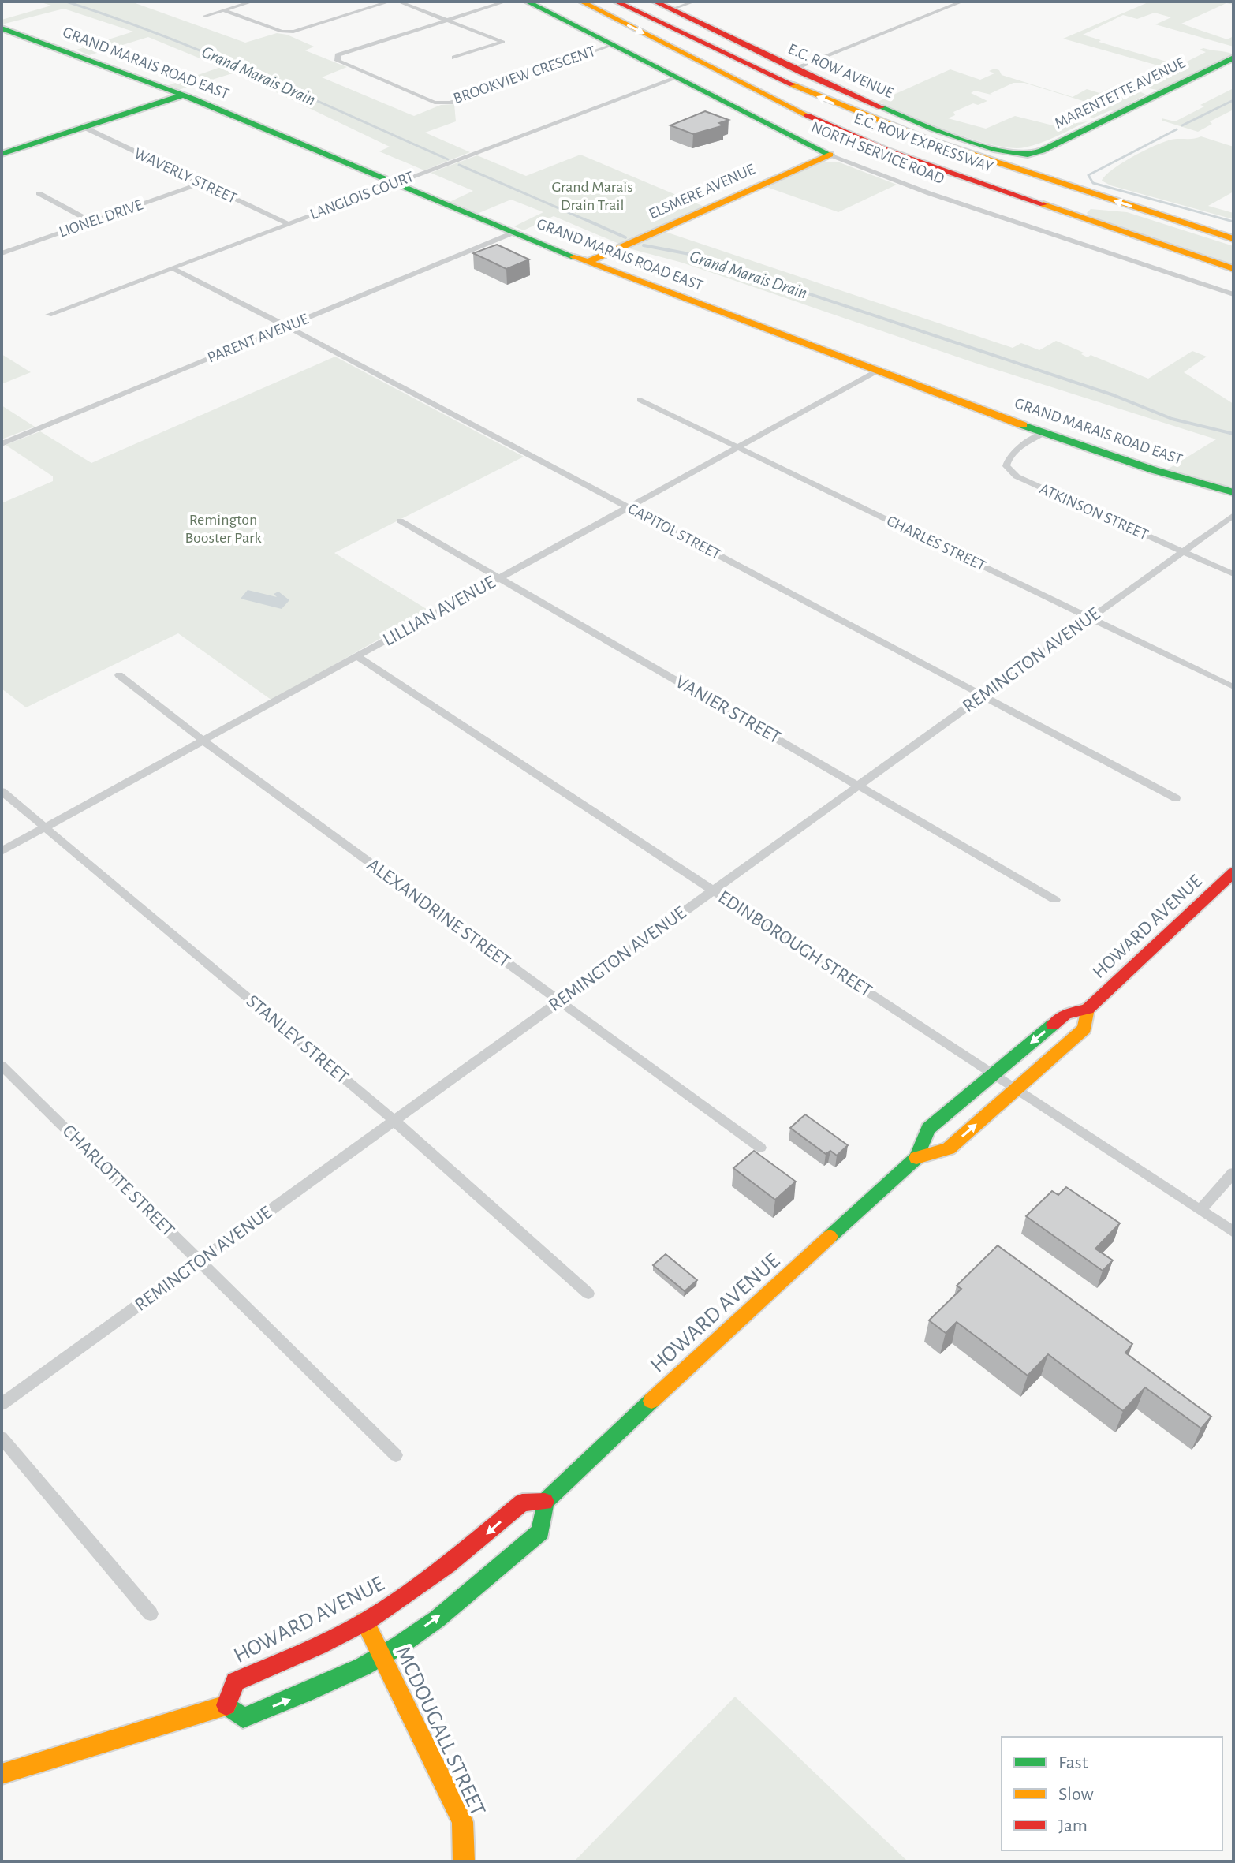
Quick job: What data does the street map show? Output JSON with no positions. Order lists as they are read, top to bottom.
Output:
{
  "streets": {
    "main road": [
      "GRAND MARAIS ROAD EAST",
      "E.C. ROW AVENUE",
      "MARENTETTE AVENUE",
      "E.C. ROW EXPRESSWAY",
      "NORTH SERVICE ROAD",
      "ELSMERE AVENUE",
      "HOWARD AVENUE",
      "MCDOUGALL STREET"
    ],
    "street": [
      "BROOKVIEW CRESCENT",
      "WAVERLY STREET",
      "LANGLOIS COURT",
      "LIONEL DRIVE",
      "PARENT AVENUE",
      "ATKINSON STREET",
      "CAPITOL STREET",
      "CHARLES STREET",
      "LILLIAN AVENUE",
      "REMINGTON AVENUE",
      "VANIER STREET",
      "ALEXANDRINE STREET",
      "EDINBOROUGH STREET",
      "STANLEY STREET",
      "CHARLOTTE STREET"
    ]
  },
  "crossings": [
    ["GRAND MARAIS ROAD EAST", "ELSMERE AVENUE"],
    ["GRAND MARAIS ROAD EAST", "LANGLOIS COURT"],
    ["GRAND MARAIS ROAD EAST", "PARENT AVENUE"],
    ["GRAND MARAIS ROAD EAST", "ATKINSON STREET"],
    ["GRAND MARAIS ROAD EAST", "LILLIAN AVENUE"],
    ["E.C. ROW AVENUE", "MARENTETTE AVENUE"],
    ["BROOKVIEW CRESCENT", "NORTH SERVICE ROAD"],
    ["NORTH SERVICE ROAD", "ELSMERE AVENUE"],
    ["NORTH SERVICE ROAD", "LANGLOIS COURT"],
    ["WAVERLY STREET", "LANGLOIS COURT"],
    ["WAVERLY STREET", "LIONEL DRIVE"],
    ["LANGLOIS COURT", "CAPITOL STREET"],
    ["PARENT AVENUE", "CAPITOL STREET"],
    ["ATKINSON STREET", "REMINGTON AVENUE"],
    ["CAPITOL STREET", "LILLIAN AVENUE"],
    ["CAPITOL STREET", "REMINGTON AVENUE"],
    ["CHARLES STREET", "LILLIAN AVENUE"],
    ["CHARLES STREET", "REMINGTON AVENUE"],
    ["LILLIAN AVENUE", "VANIER STREET"],
    ["LILLIAN AVENUE", "ALEXANDRINE STREET"],
    ["LILLIAN AVENUE", "EDINBOROUGH STREET"],
    ["LILLIAN AVENUE", "STANLEY STREET"],
    ["REMINGTON AVENUE", "VANIER STREET"],
    ["REMINGTON AVENUE", "ALEXANDRINE STREET"],
    ["REMINGTON AVENUE", "EDINBOROUGH STREET"],
    ["REMINGTON AVENUE", "STANLEY STREET"],
    ["REMINGTON AVENUE", "CHARLOTTE STREET"],
    ["HOWARD AVENUE", "EDINBOROUGH STREET"],
    ["HOWARD AVENUE", "MCDOUGALL STREET"]
  ],
  "water": ["Grand Marais Drain"],
  "parks": ["Grand Marais Drain Trail", "Remington Booster Park"],
  "legend": ["Fast", "Slow", "Jam"]
}
